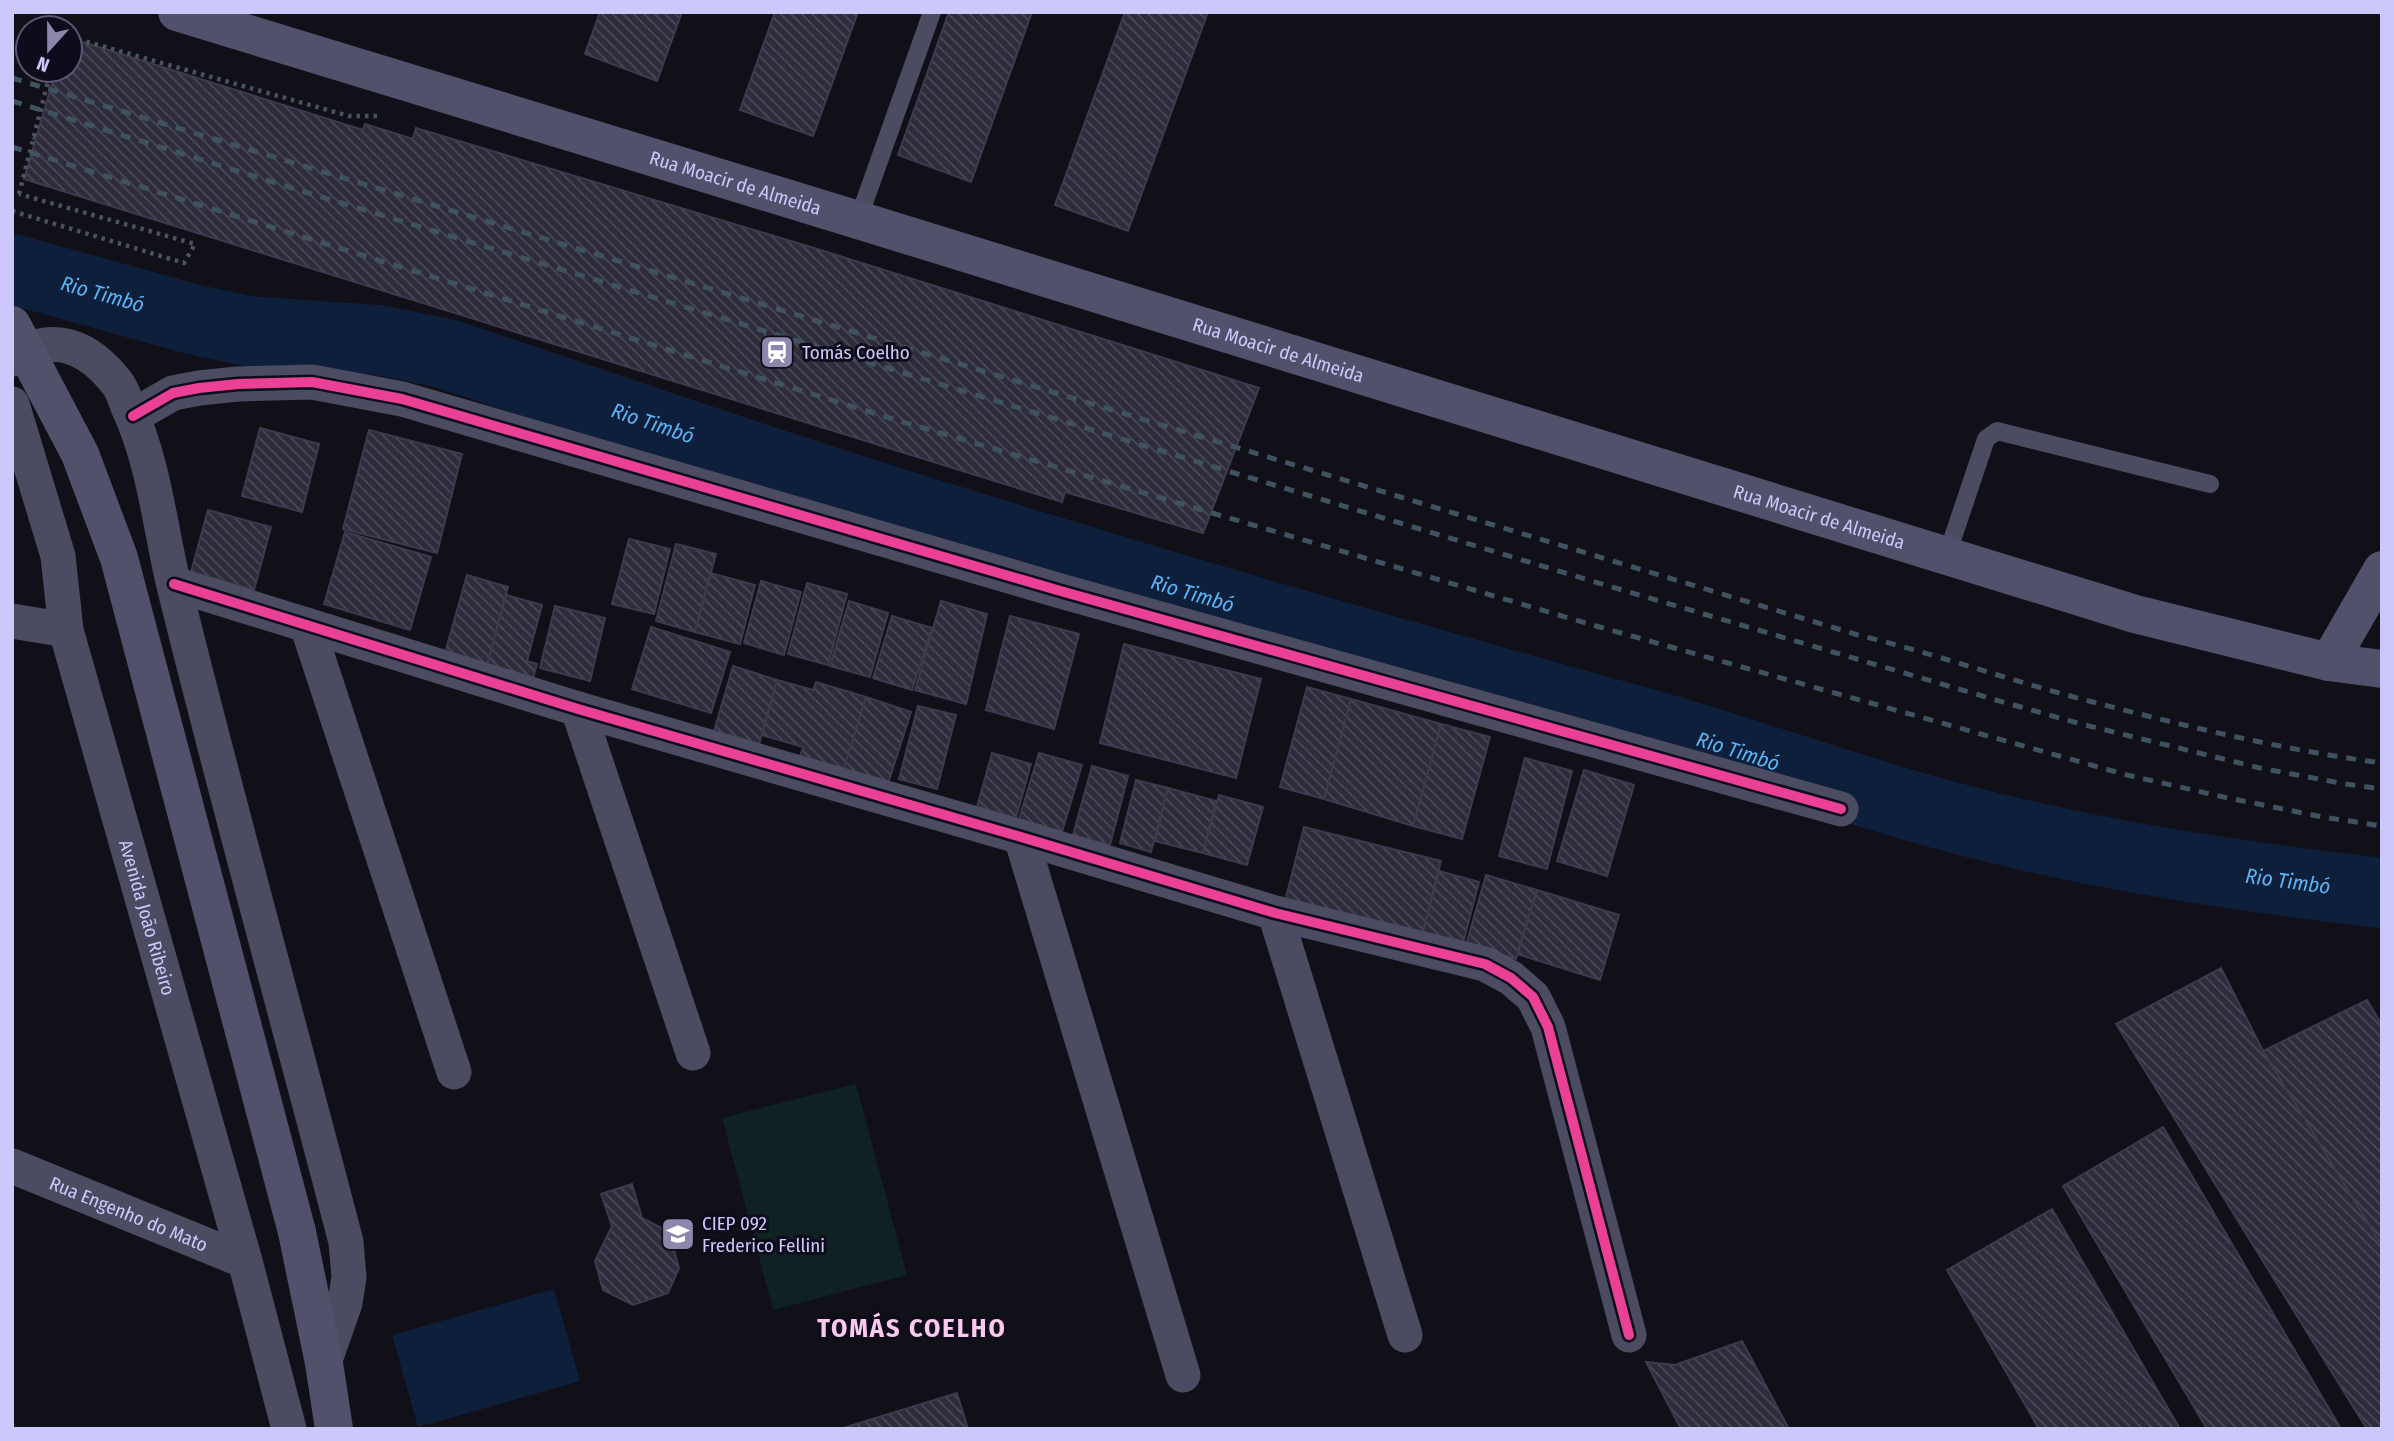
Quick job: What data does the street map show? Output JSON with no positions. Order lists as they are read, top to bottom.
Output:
{
  "streets": {
    "main road": ["Rua Moacir de Almeida"],
    "street": ["Avenida João Ribeiro", "Rua Engenho do Mato"]
  },
  "crossings": [
    ["Avenida João Ribeiro", "Rua Engenho do Mato"]
  ],
  "districts": ["TOMÁS COELHO"],
  "water": ["Rio Timbó"],
  "places": {
    "station": ["Tomás Coelho"],
    "school or university": ["CIEP 092 Frederico Fellini"]
  },
  "north": "bottom"
}
